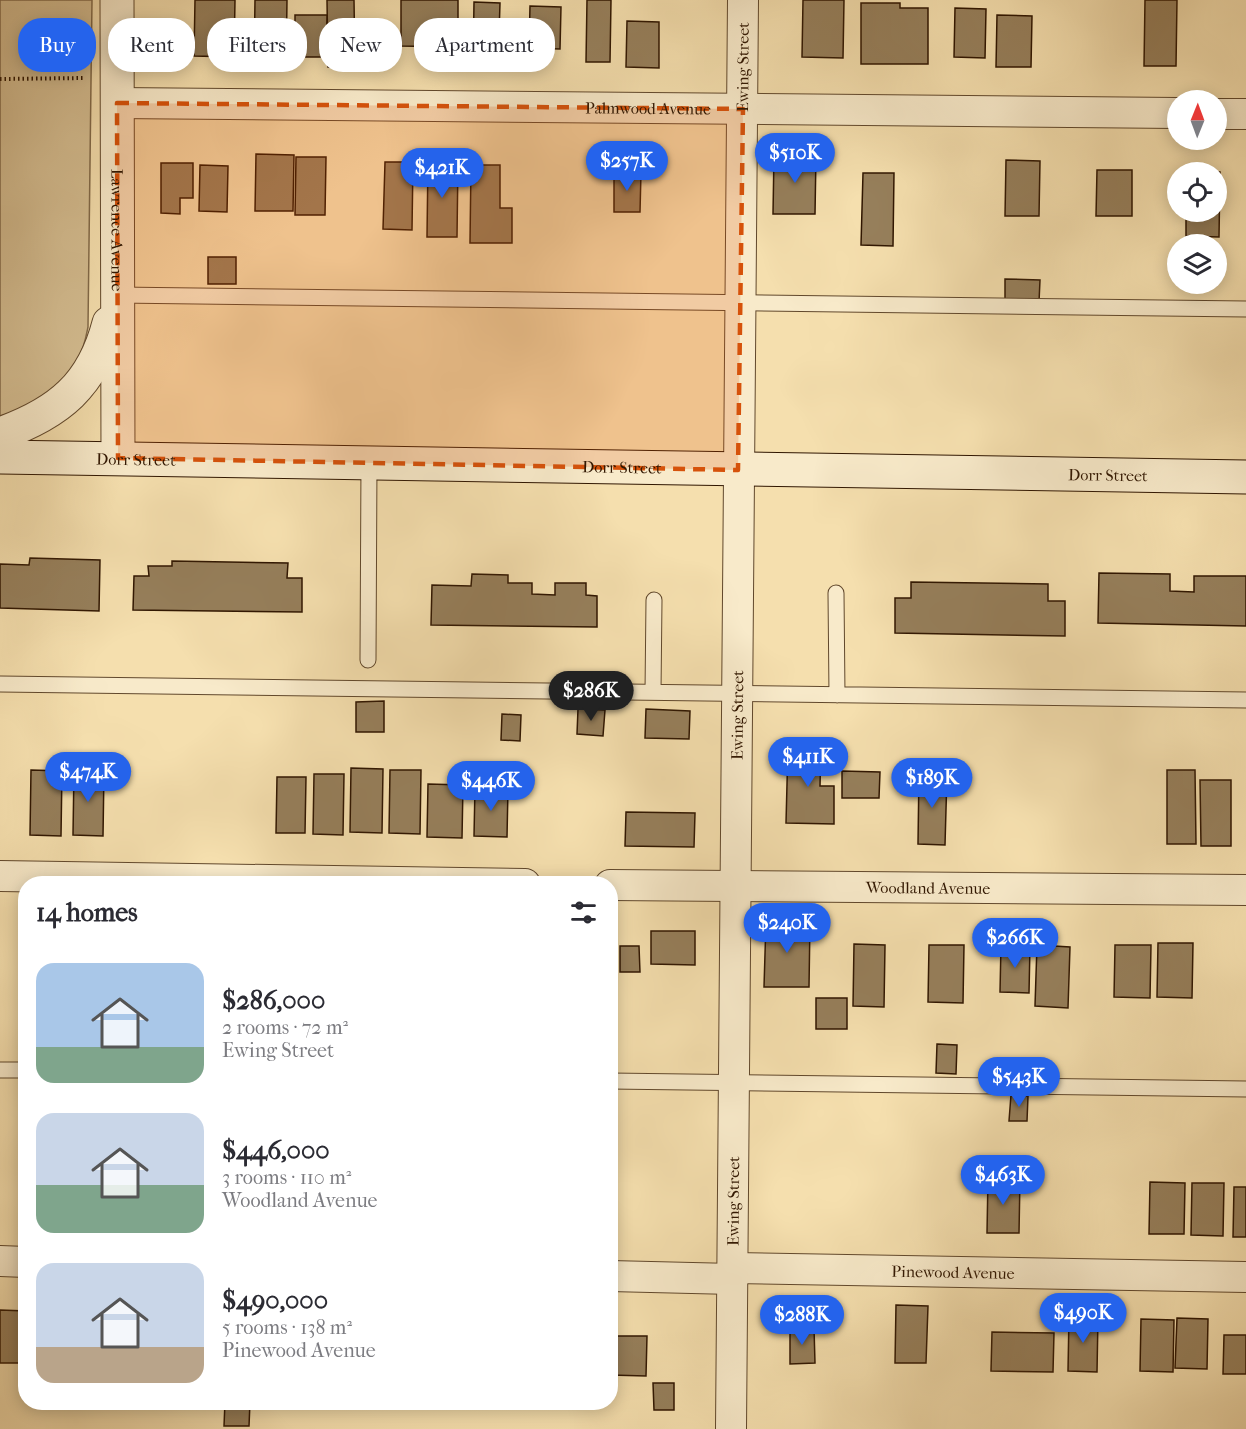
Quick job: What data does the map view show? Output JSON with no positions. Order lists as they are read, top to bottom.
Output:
{
  "streets": {
    "main road": ["Lawrence Avenue", "Dorr Street"],
    "street": [
      "Ewing Street",
      "Palmwood Avenue",
      "Woodland Avenue",
      "Pinewood Avenue"
    ]
  },
  "crossings": [
    ["Ewing Street", "Palmwood Avenue"],
    ["Ewing Street", "Dorr Street"],
    ["Ewing Street", "Woodland Avenue"],
    ["Ewing Street", "Pinewood Avenue"],
    ["Palmwood Avenue", "Lawrence Avenue"],
    ["Lawrence Avenue", "Dorr Street"]
  ],
  "north": "top",
  "page": {
    "chip": [
      "Buy",
      "Rent",
      "Filters",
      "New",
      "Apartment"
    ],
    "price": [
      "$510K",
      "$257K",
      "$421K",
      "$286K",
      "$411K",
      "$474K",
      "$189K",
      "$446K",
      "$240K",
      "$266K",
      "$543K",
      "$463K",
      "$490K",
      "$288K"
    ],
    "heading": "14 homes",
    "list": [
      {
        "name": "$286,000",
        "note": "2 rooms · 72 m² · Ewing Street"
      },
      {
        "name": "$446,000",
        "note": "3 rooms · 110 m² · Woodland Avenue"
      },
      {
        "name": "$490,000",
        "note": "5 rooms · 138 m² · Pinewood Avenue"
      }
    ]
  }
}
